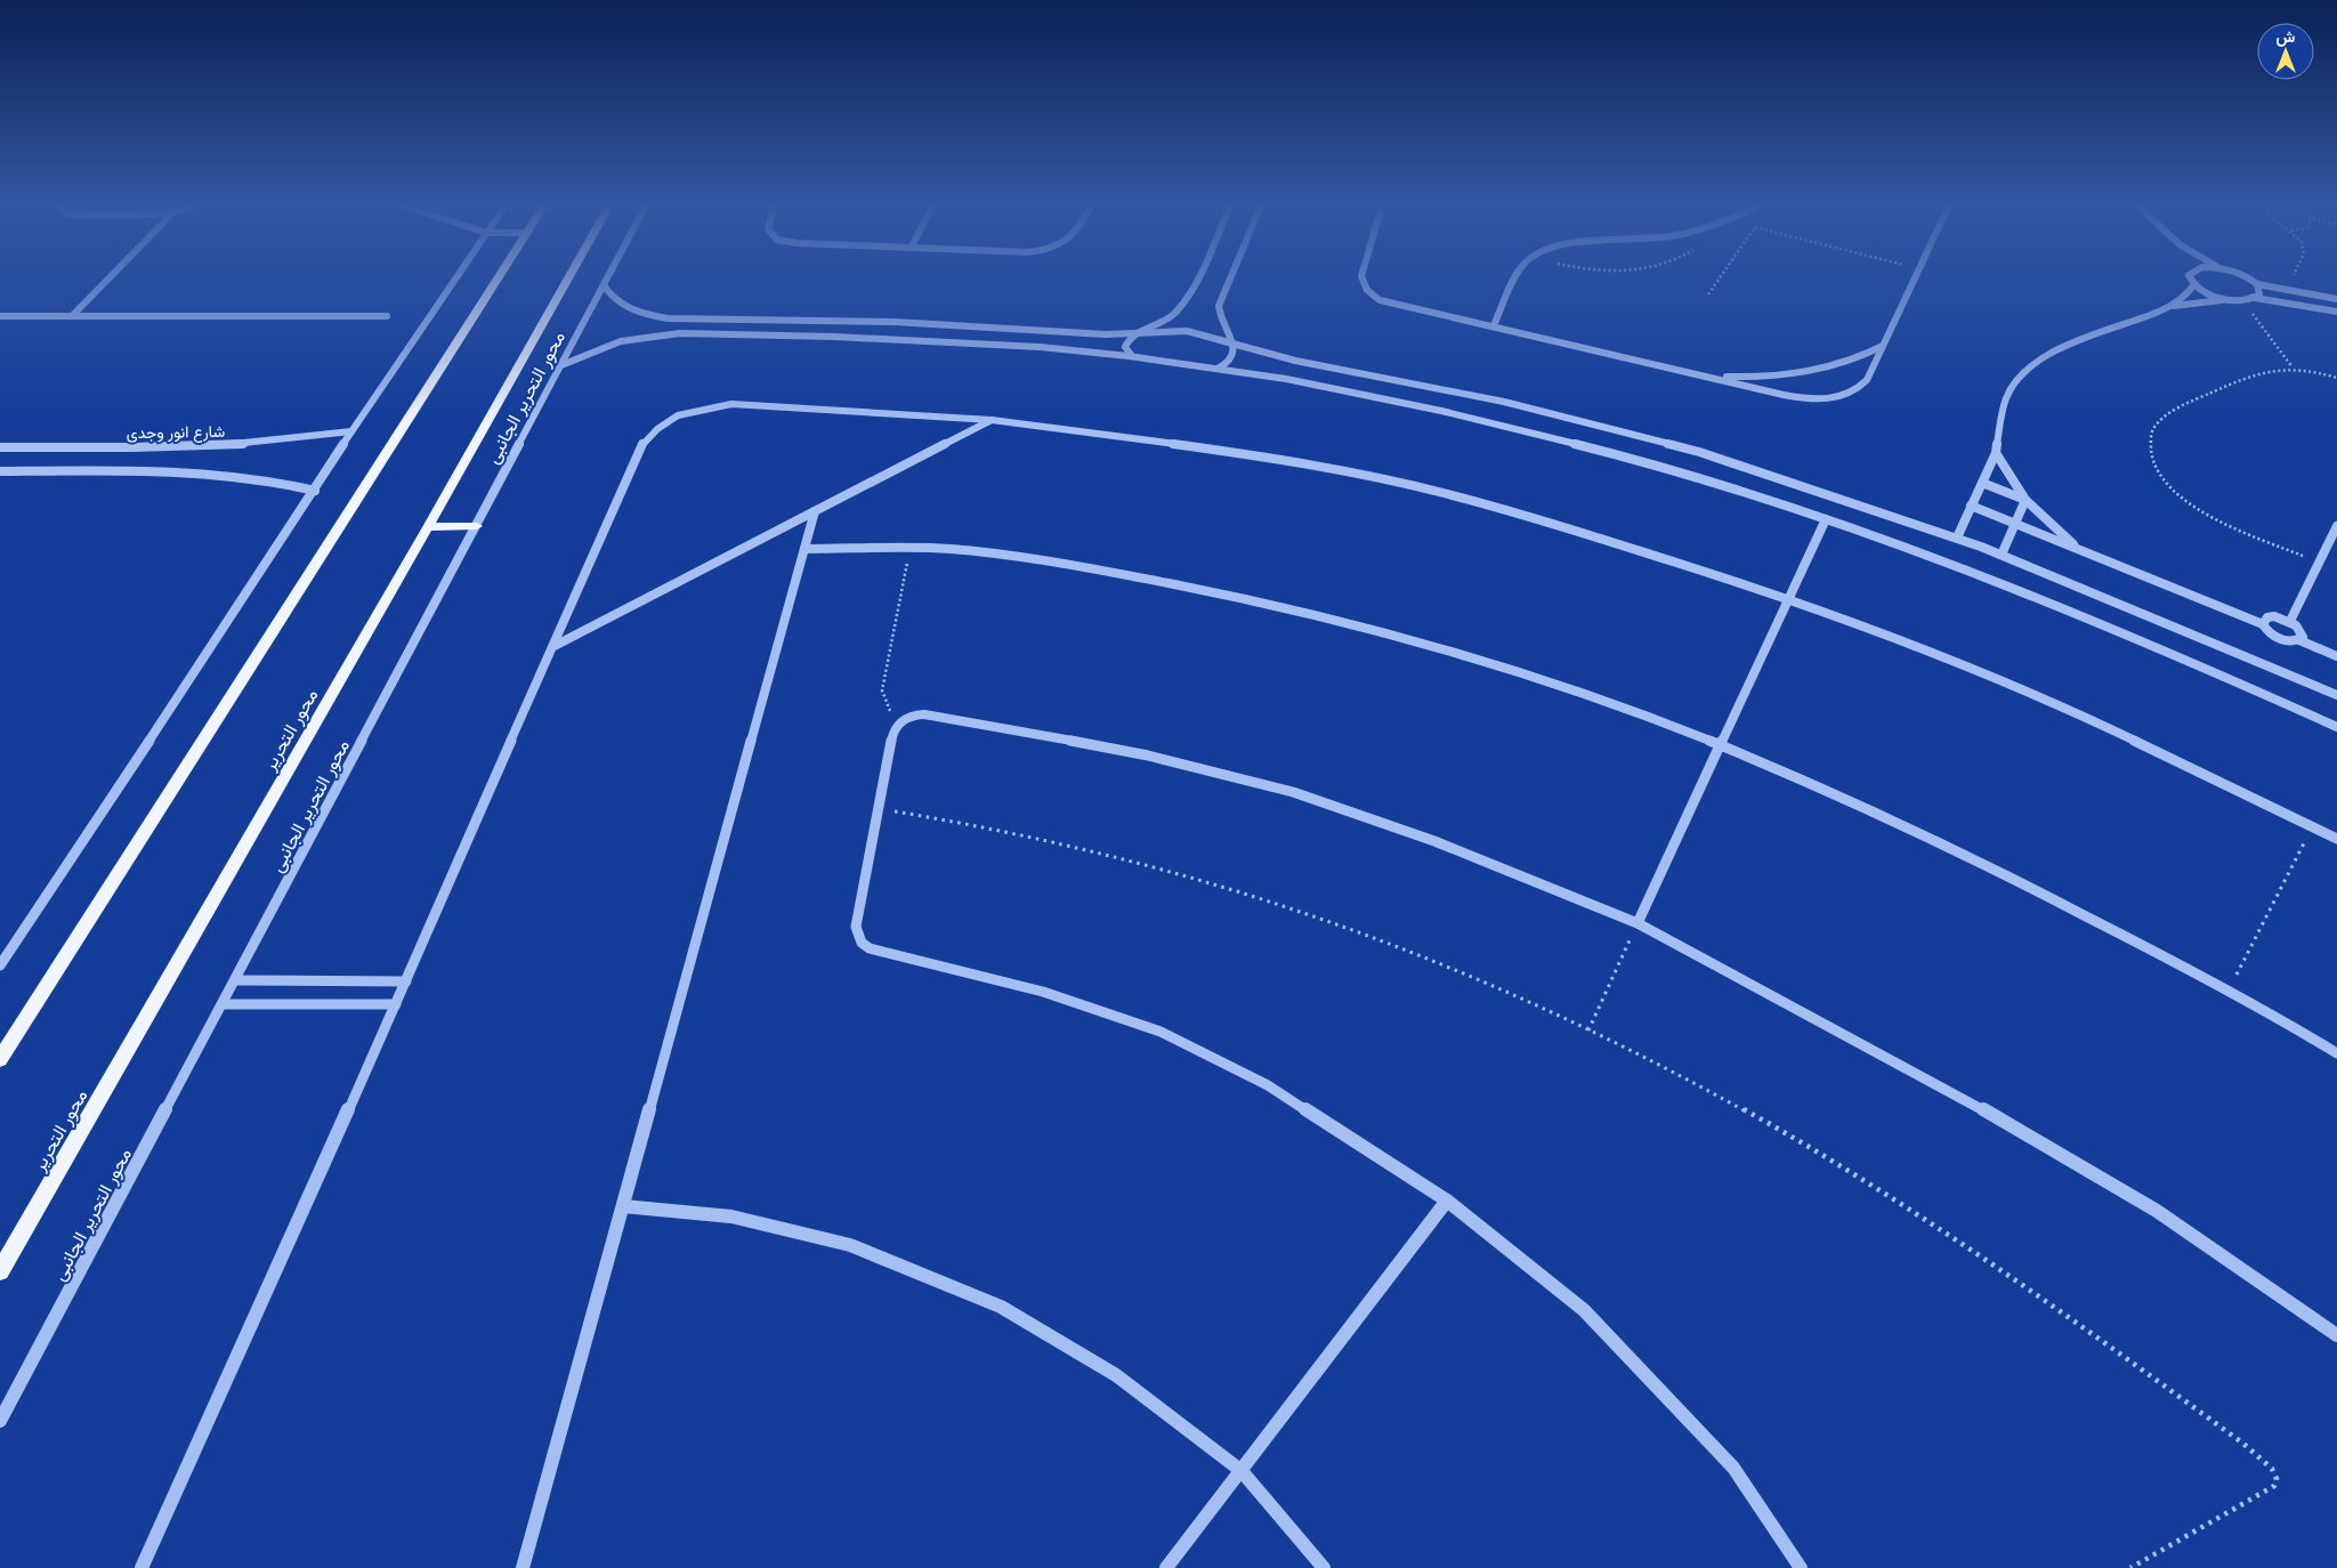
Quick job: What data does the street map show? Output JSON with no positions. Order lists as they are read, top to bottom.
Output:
{
  "streets": {
    "main road": ["محور التحرير"],
    "street": ["محور التحرير الجانبى", "شارع انور وجدى"]
  },
  "north": "top"
}
